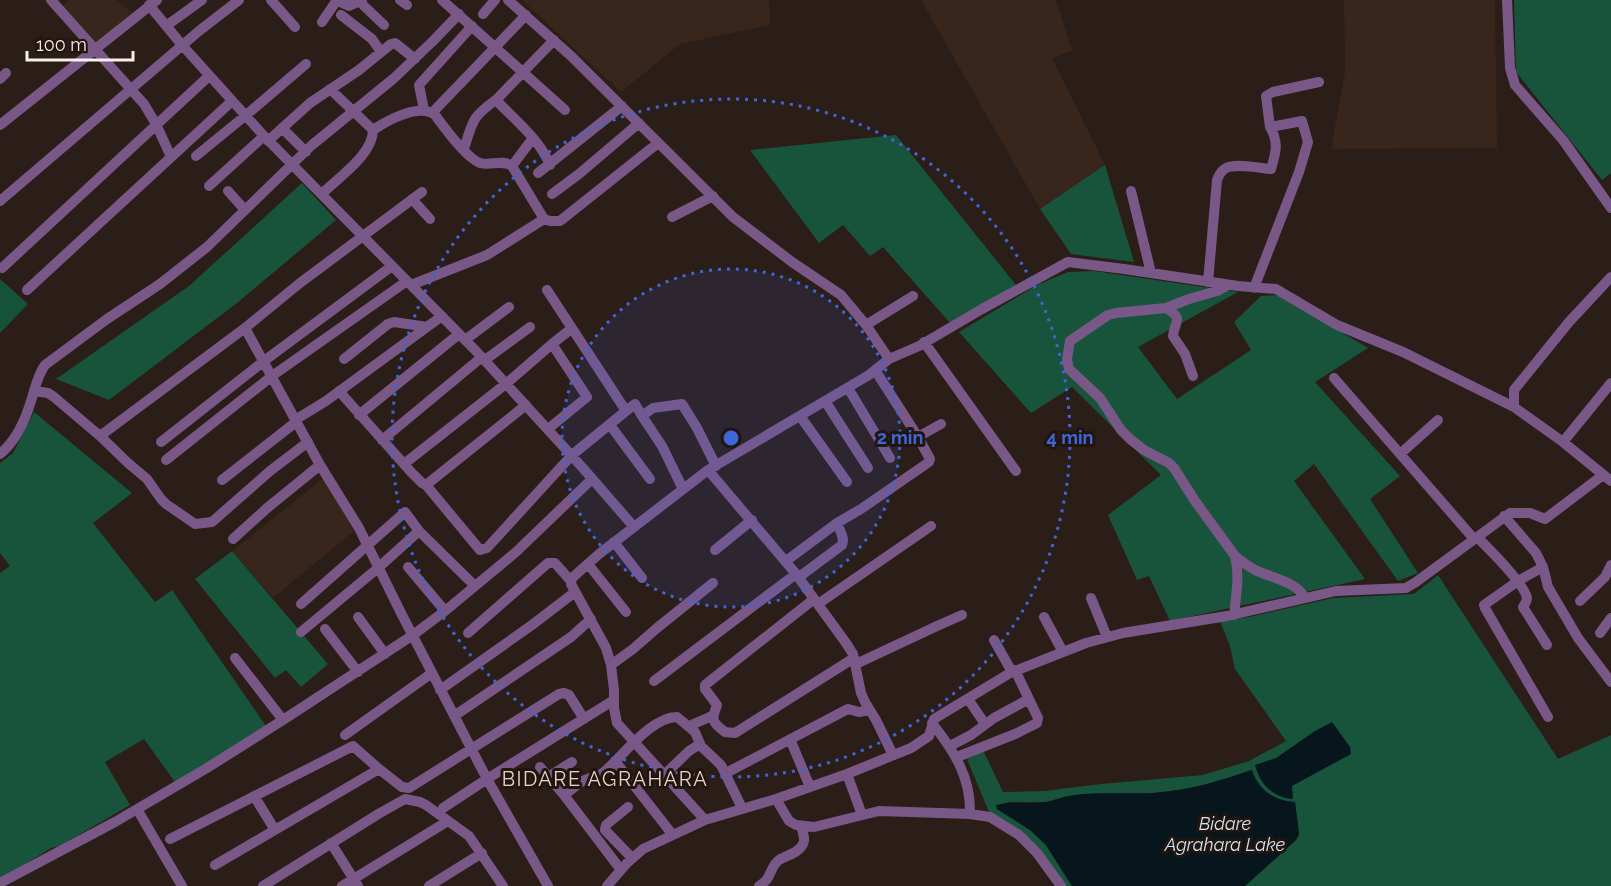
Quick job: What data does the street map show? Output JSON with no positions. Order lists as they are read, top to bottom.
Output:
{
  "districts": ["BIDARE AGRAHARA"],
  "water": ["Bidare Agrahara Lake"],
  "scale_bar": "100 m",
  "rings": ["2 min", "4 min"]
}
